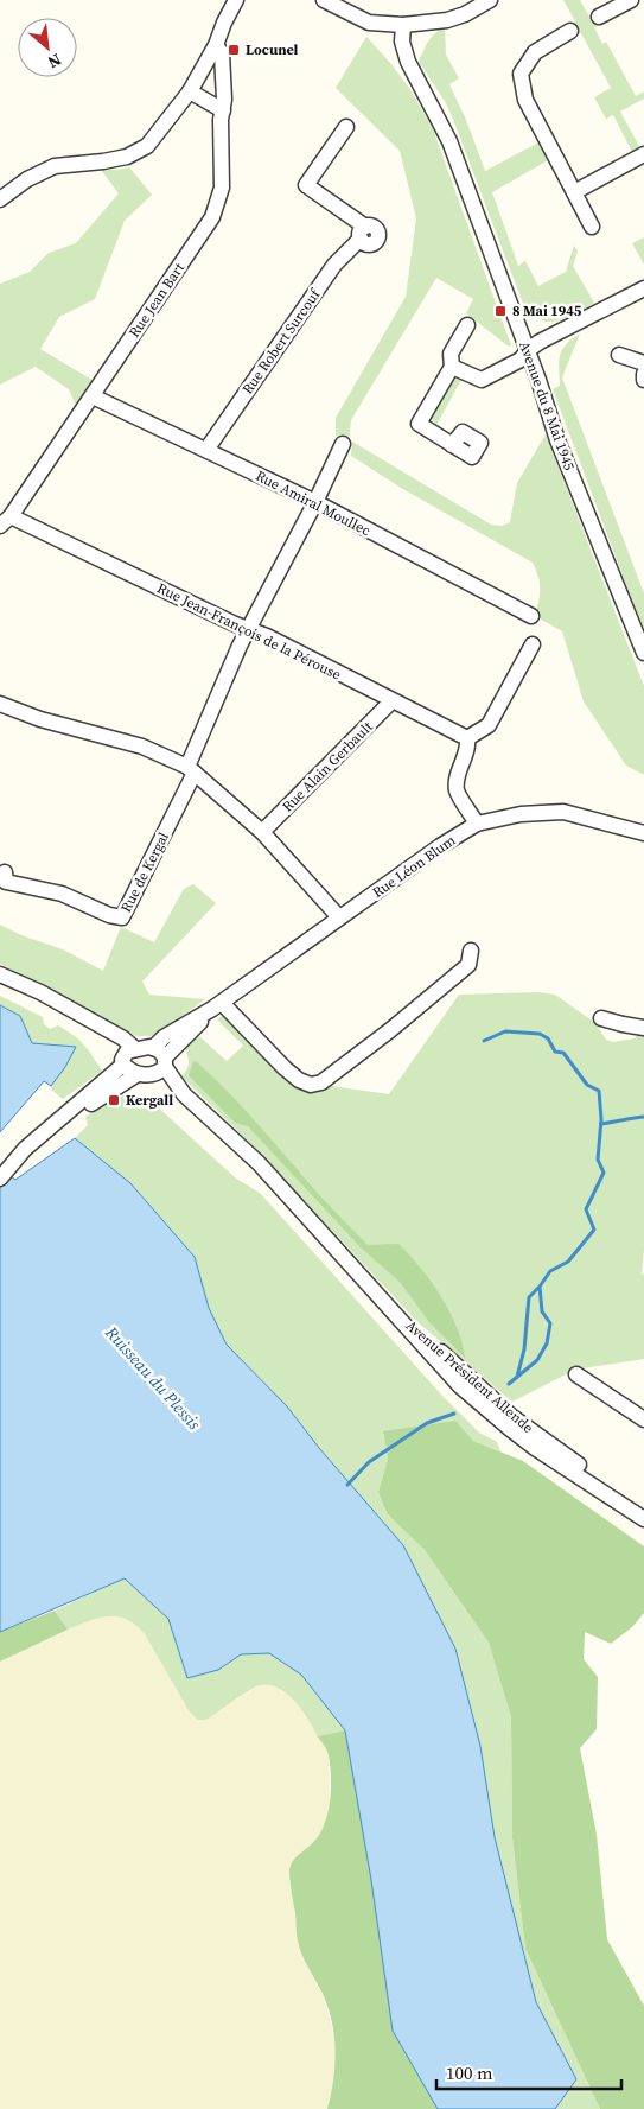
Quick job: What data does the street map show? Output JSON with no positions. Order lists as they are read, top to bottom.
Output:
{
  "streets": {
    "street": [
      "Rue Jean Bart",
      "Rue Robert Surcouf",
      "Avenue du 8 Mai 1945",
      "Rue Amiral Moullec",
      "Rue Jean-François de la Pérouse",
      "Rue Alain Gerbault",
      "Rue Léon Blum",
      "Rue de Kergal",
      "Avenue Président Allende"
    ]
  },
  "crossings": [
    ["Rue Jean Bart", "Rue Amiral Moullec"],
    ["Rue Jean Bart", "Rue Jean-François de la Pérouse"],
    ["Rue Robert Surcouf", "Rue Amiral Moullec"],
    ["Rue Jean-François de la Pérouse", "Rue Alain Gerbault"],
    ["Rue Léon Blum", "Avenue Président Allende"]
  ],
  "water": ["Ruisseau du Plessis"],
  "places": {
    "transit": ["Locunel", "8 Mai 1945", "Kergall"]
  },
  "scale_bar": "100 m",
  "north": "bottom right"
}
